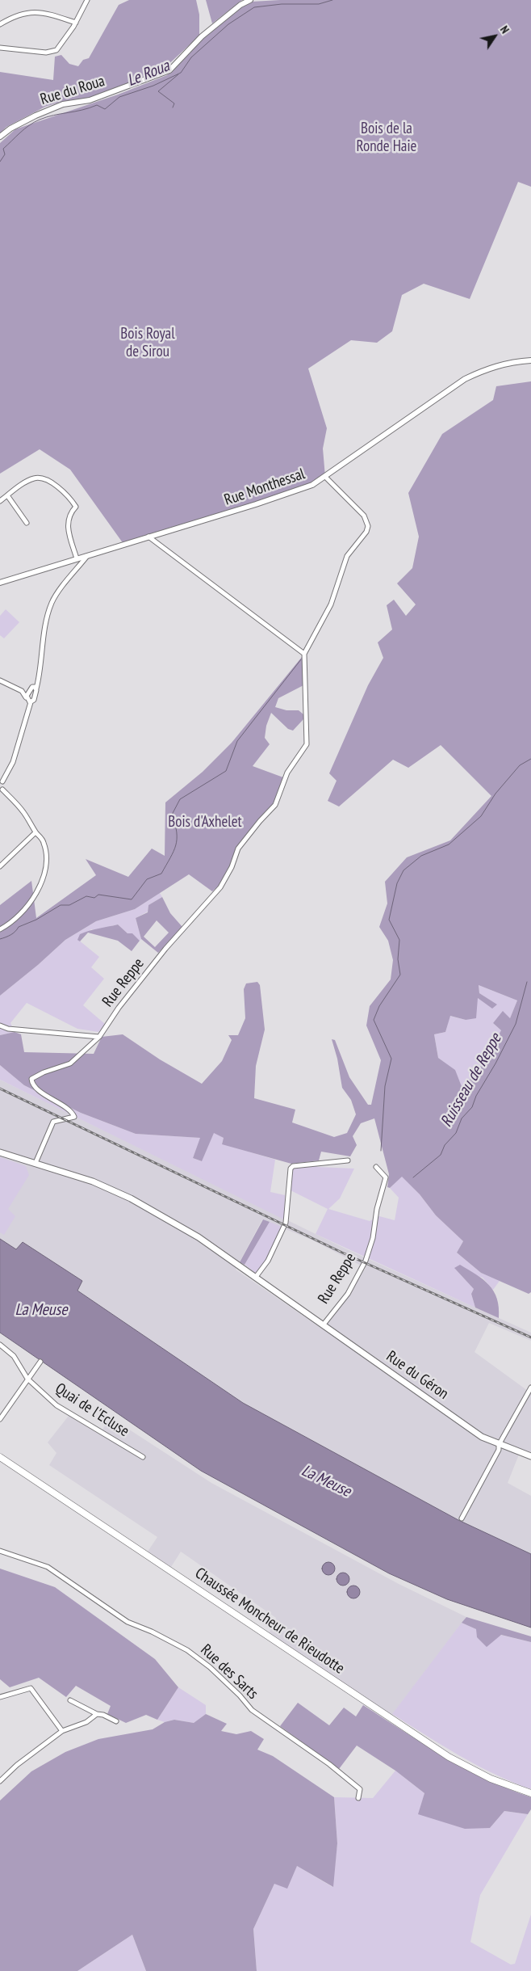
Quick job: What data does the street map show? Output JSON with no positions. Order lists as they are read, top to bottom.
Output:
{
  "streets": {
    "main road": ["Rue Reppe", "Rue du Géron", "Chaussée Moncheur de Rieudotte"],
    "street": [
      "Rue du Roua",
      "Rue Monthessal",
      "Quai de l'Ecluse",
      "Rue des Sarts"
    ]
  },
  "crossings": [
    ["Rue Reppe", "Rue du Géron"]
  ],
  "water": ["Le Roua", "Ruisseau de Reppe", "La Meuse"],
  "parks": ["Bois de la Ronde Haie", "Bois Royal de Sirou", "Bois d'Axhelet"],
  "north": "top right"
}
